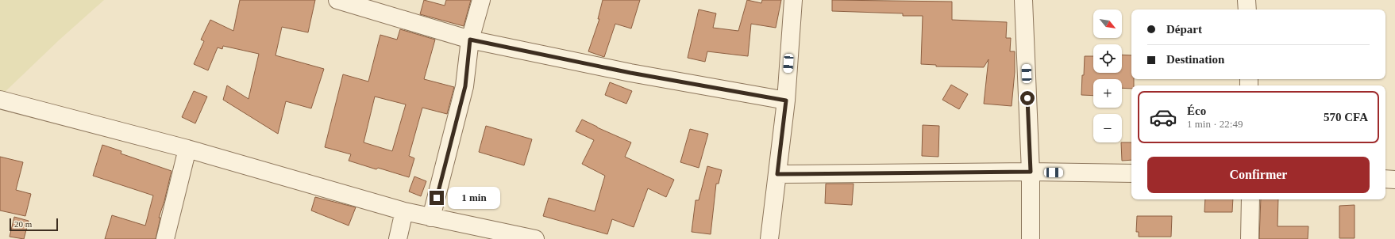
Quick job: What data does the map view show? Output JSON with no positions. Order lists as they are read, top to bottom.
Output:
{
  "scale_bar": "20 m",
  "north": "bottom right",
  "page": {
    "map_buttons": ["+", "−"],
    "banner": ["Départ", "Destination"],
    "list": [
      {
        "name": "Éco",
        "note": "1 min · 22:49",
        "value": "570 CFA"
      }
    ],
    "buttons": "Confirmer",
    "bubble": "1 min",
    "scale": "20 m"
  }
}
